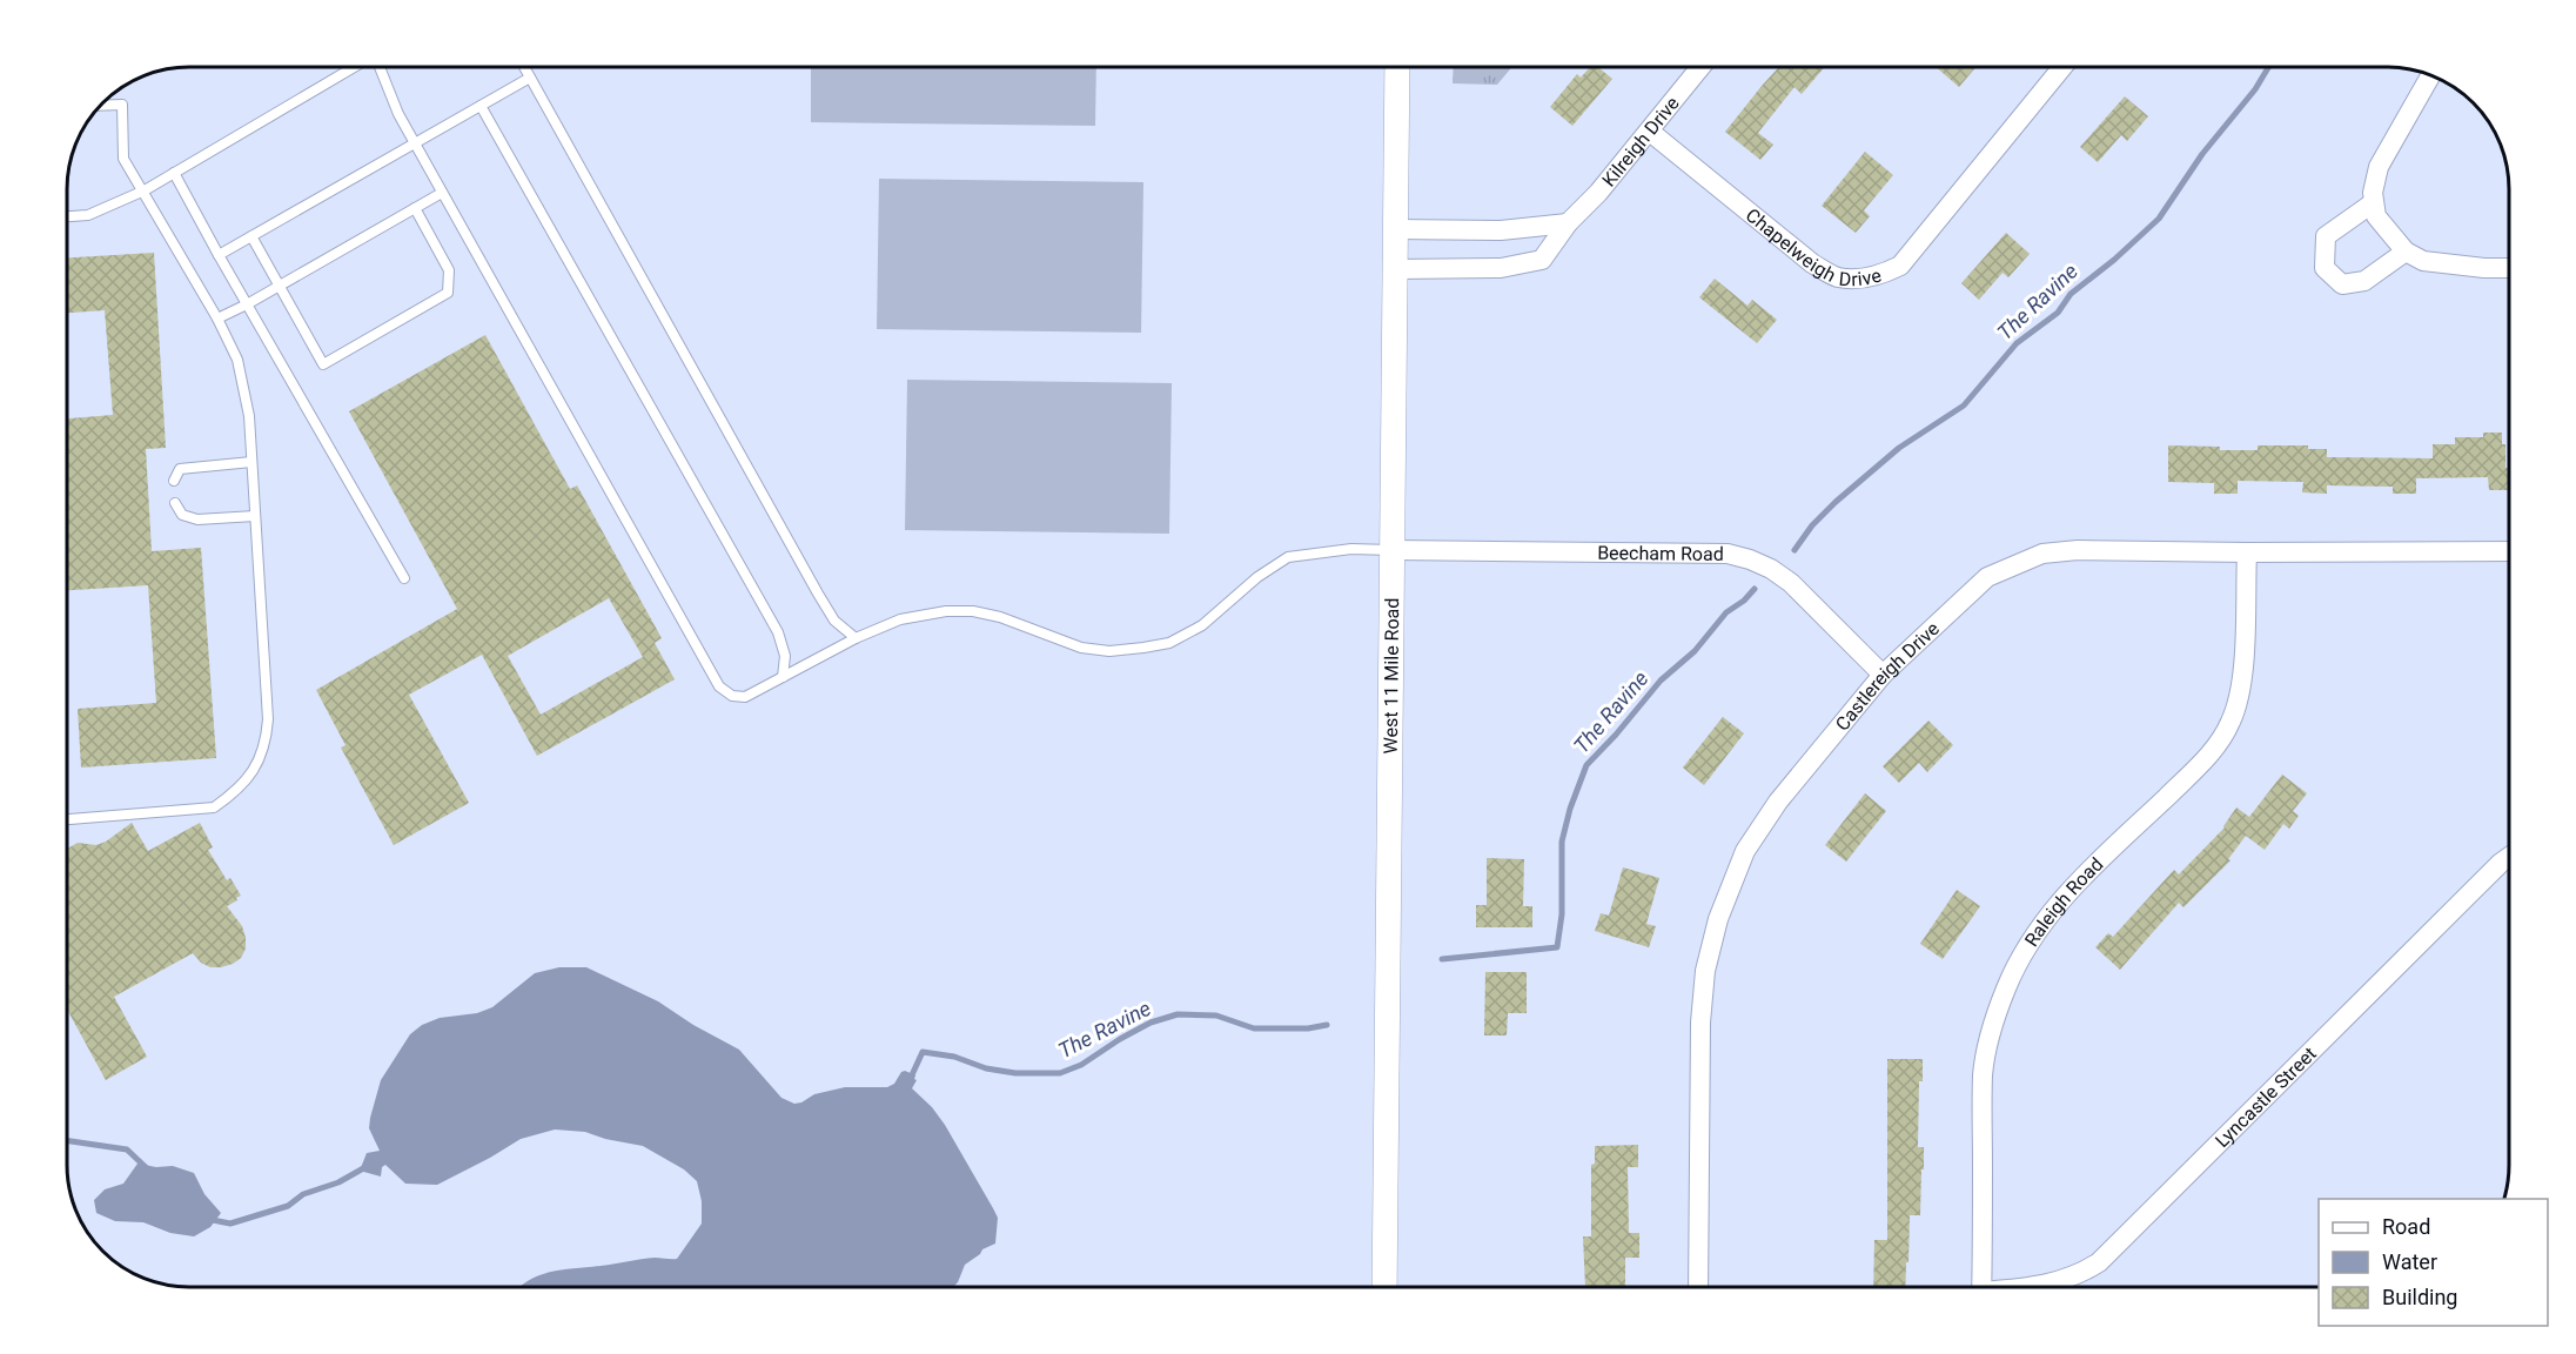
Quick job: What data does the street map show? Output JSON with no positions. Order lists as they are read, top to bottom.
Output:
{
  "streets": {
    "street": [
      "Kilreigh Drive",
      "Chapelweigh Drive",
      "Beecham Road",
      "West 11 Mile Road",
      "Castlereigh Drive",
      "Raleigh Road",
      "Lyncastle Street"
    ]
  },
  "crossings": [
    ["Kilreigh Drive", "Chapelweigh Drive"],
    ["Kilreigh Drive", "West 11 Mile Road"],
    ["Beecham Road", "West 11 Mile Road"],
    ["Beecham Road", "Castlereigh Drive"],
    ["Castlereigh Drive", "Raleigh Road"]
  ],
  "water": ["The Ravine"],
  "legend": ["Road", "Water", "Building"]
}
